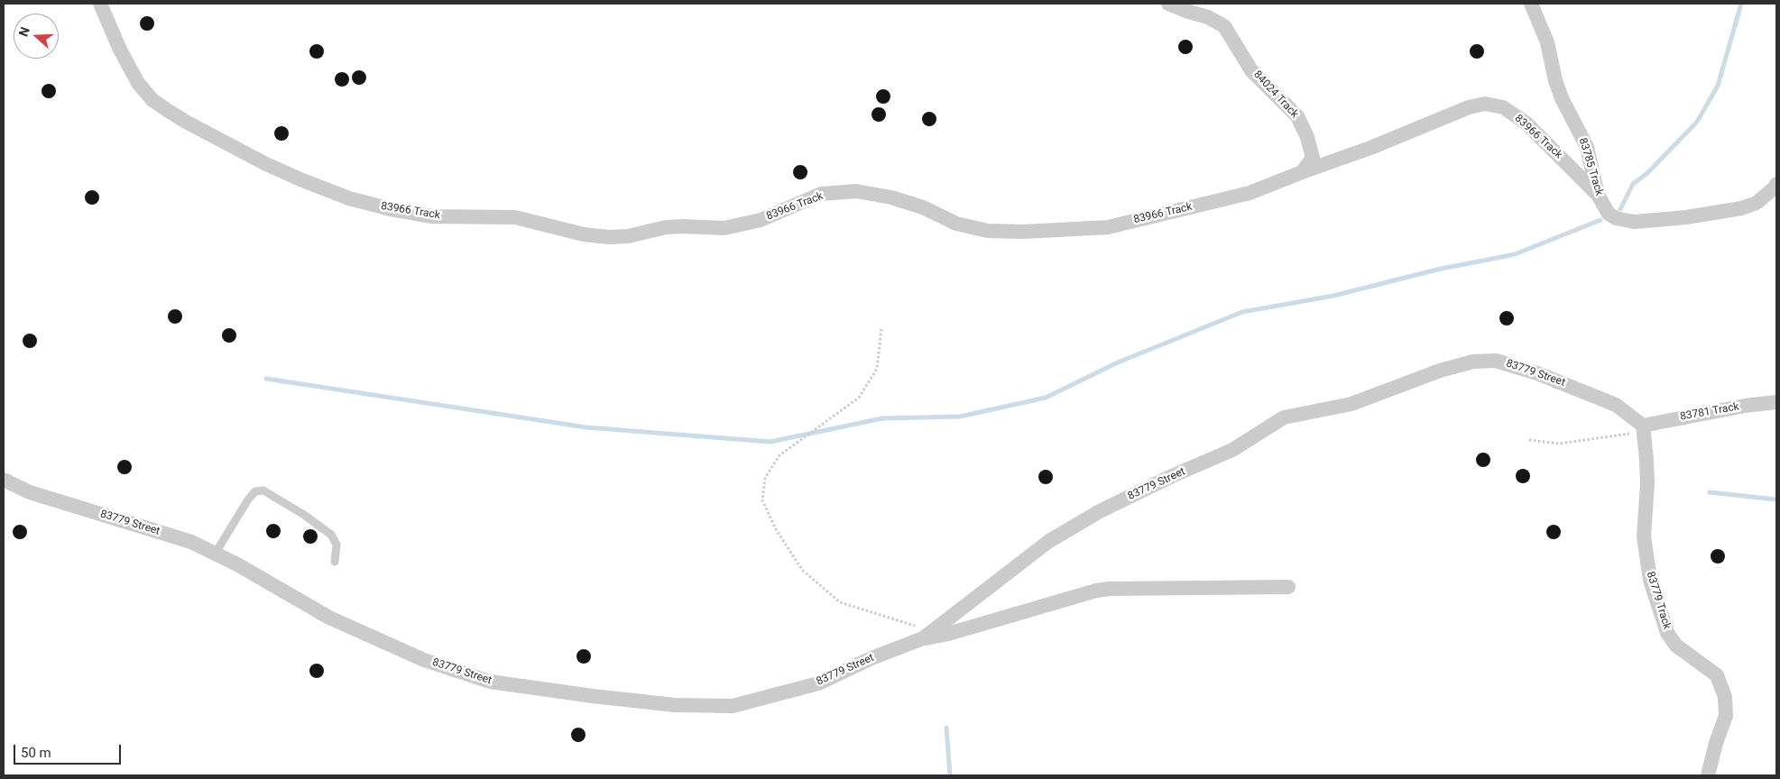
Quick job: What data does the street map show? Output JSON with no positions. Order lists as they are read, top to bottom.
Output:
{
  "streets": {
    "street": [
      "84024 Track",
      "83966 Track",
      "83785 Track",
      "83779 Street",
      "83781 Track",
      "83779 Track"
    ]
  },
  "crossings": [
    ["84024 Track", "83966 Track"],
    ["83966 Track", "83785 Track"],
    ["83779 Street", "83781 Track"],
    ["83779 Street", "83779 Track"],
    ["83781 Track", "83779 Track"]
  ],
  "scale_bar": "50 m",
  "north": "left"
}
